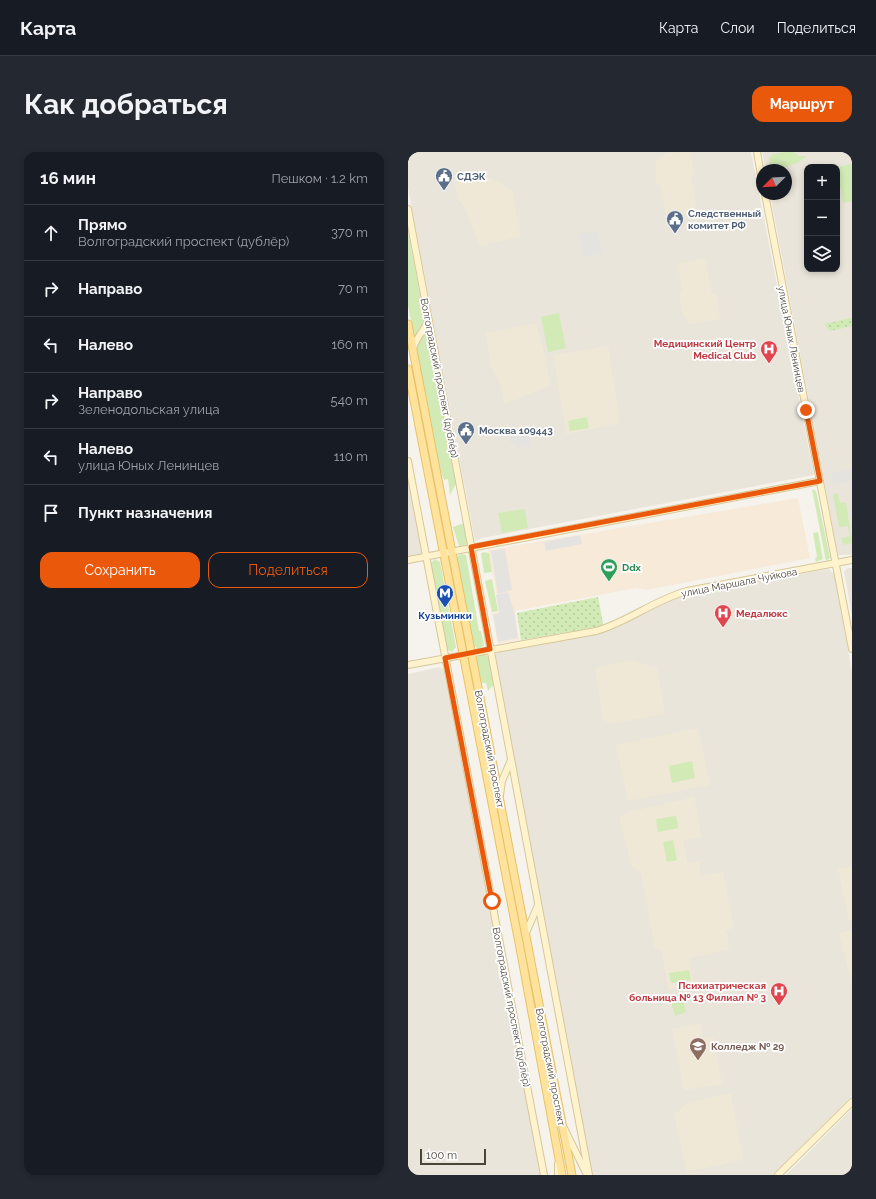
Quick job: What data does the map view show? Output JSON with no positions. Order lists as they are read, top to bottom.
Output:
{
  "streets": {
    "main road": ["Волгоградский проспект"],
    "street": ["улица Юных Ленинцев", "Волгоградский проспект (дублёр)", "улица Маршала Чуйкова"]
  },
  "crossings": [
    ["улица Юных Ленинцев", "улица Маршала Чуйкова"],
    ["Волгоградский проспект (дублёр)", "улица Маршала Чуйкова"],
    ["улица Маршала Чуйкова", "Волгоградский проспект"]
  ],
  "places": {
    "public building": ["СДЭК", "Следственный комитет РФ", "Москва 109443"],
    "hospital": ["Медицинский Центр Medical Club", "Медалюкс", "Психиатрическая больница № 13 Филиал № 3"],
    "sports": ["Ddx"],
    "metro station": ["Кузьминки"],
    "school or university": ["Колледж № 29"]
  },
  "scale_bar": "100 m",
  "north": "bottom left",
  "page": {
    "header": "Карта",
    "nav": ["Карта", "Слои", "Поделиться"],
    "buttons": [
      "Маршрут",
      ["Сохранить", "Поделиться"]
    ],
    "title": "Как добраться",
    "heading": ["16 мин", "Пешком · 1.2 km"],
    "map_buttons": ["+", "−"],
    "list": [
      ["Прямо", "Волгоградский проспект (дублёр)", "370 m"],
      ["Направо", "70 m"],
      ["Налево", "160 m"],
      ["Направо", "Зеленодольская улица", "540 m"],
      ["Налево", "улица Юных Ленинцев", "110 m"],
      "Пункт назначения"
    ],
    "scale": "100 m"
  }
}
